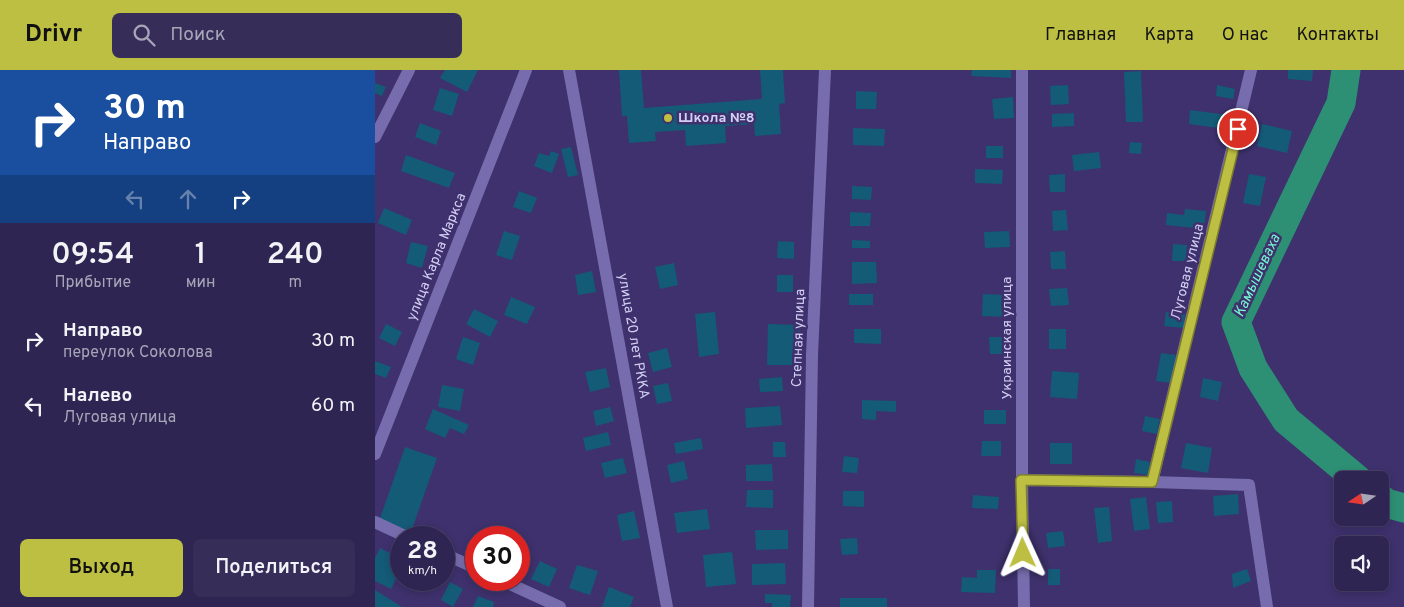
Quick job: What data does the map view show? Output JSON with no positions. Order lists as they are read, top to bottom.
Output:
{
  "streets": {
    "street": [
      "улица Карла Маркса",
      "Луговая улица",
      "улица 20 лет РККА",
      "Степная улица",
      "Украинская улица"
    ]
  },
  "water": ["Камышеваха"],
  "places": ["Школа №8"],
  "north": "left",
  "page": {
    "header": "Drivr",
    "search": "Поиск",
    "nav": [
      "Главная",
      "Карта",
      "О нас",
      "Контакты"
    ],
    "turn": ["30 m", "Направо"],
    "eta": [
      "09:54",
      "Прибытие",
      "1",
      "мин",
      "240",
      "m"
    ],
    "list": [
      {
        "name": "Направо",
        "note": "переулок Соколова",
        "value": "30 m"
      },
      {
        "name": "Налево",
        "note": "Луговая улица",
        "value": "60 m"
      }
    ],
    "speed": "28 km/h",
    "limit": "30",
    "buttons": ["Выход", "Поделиться"]
  }
}
